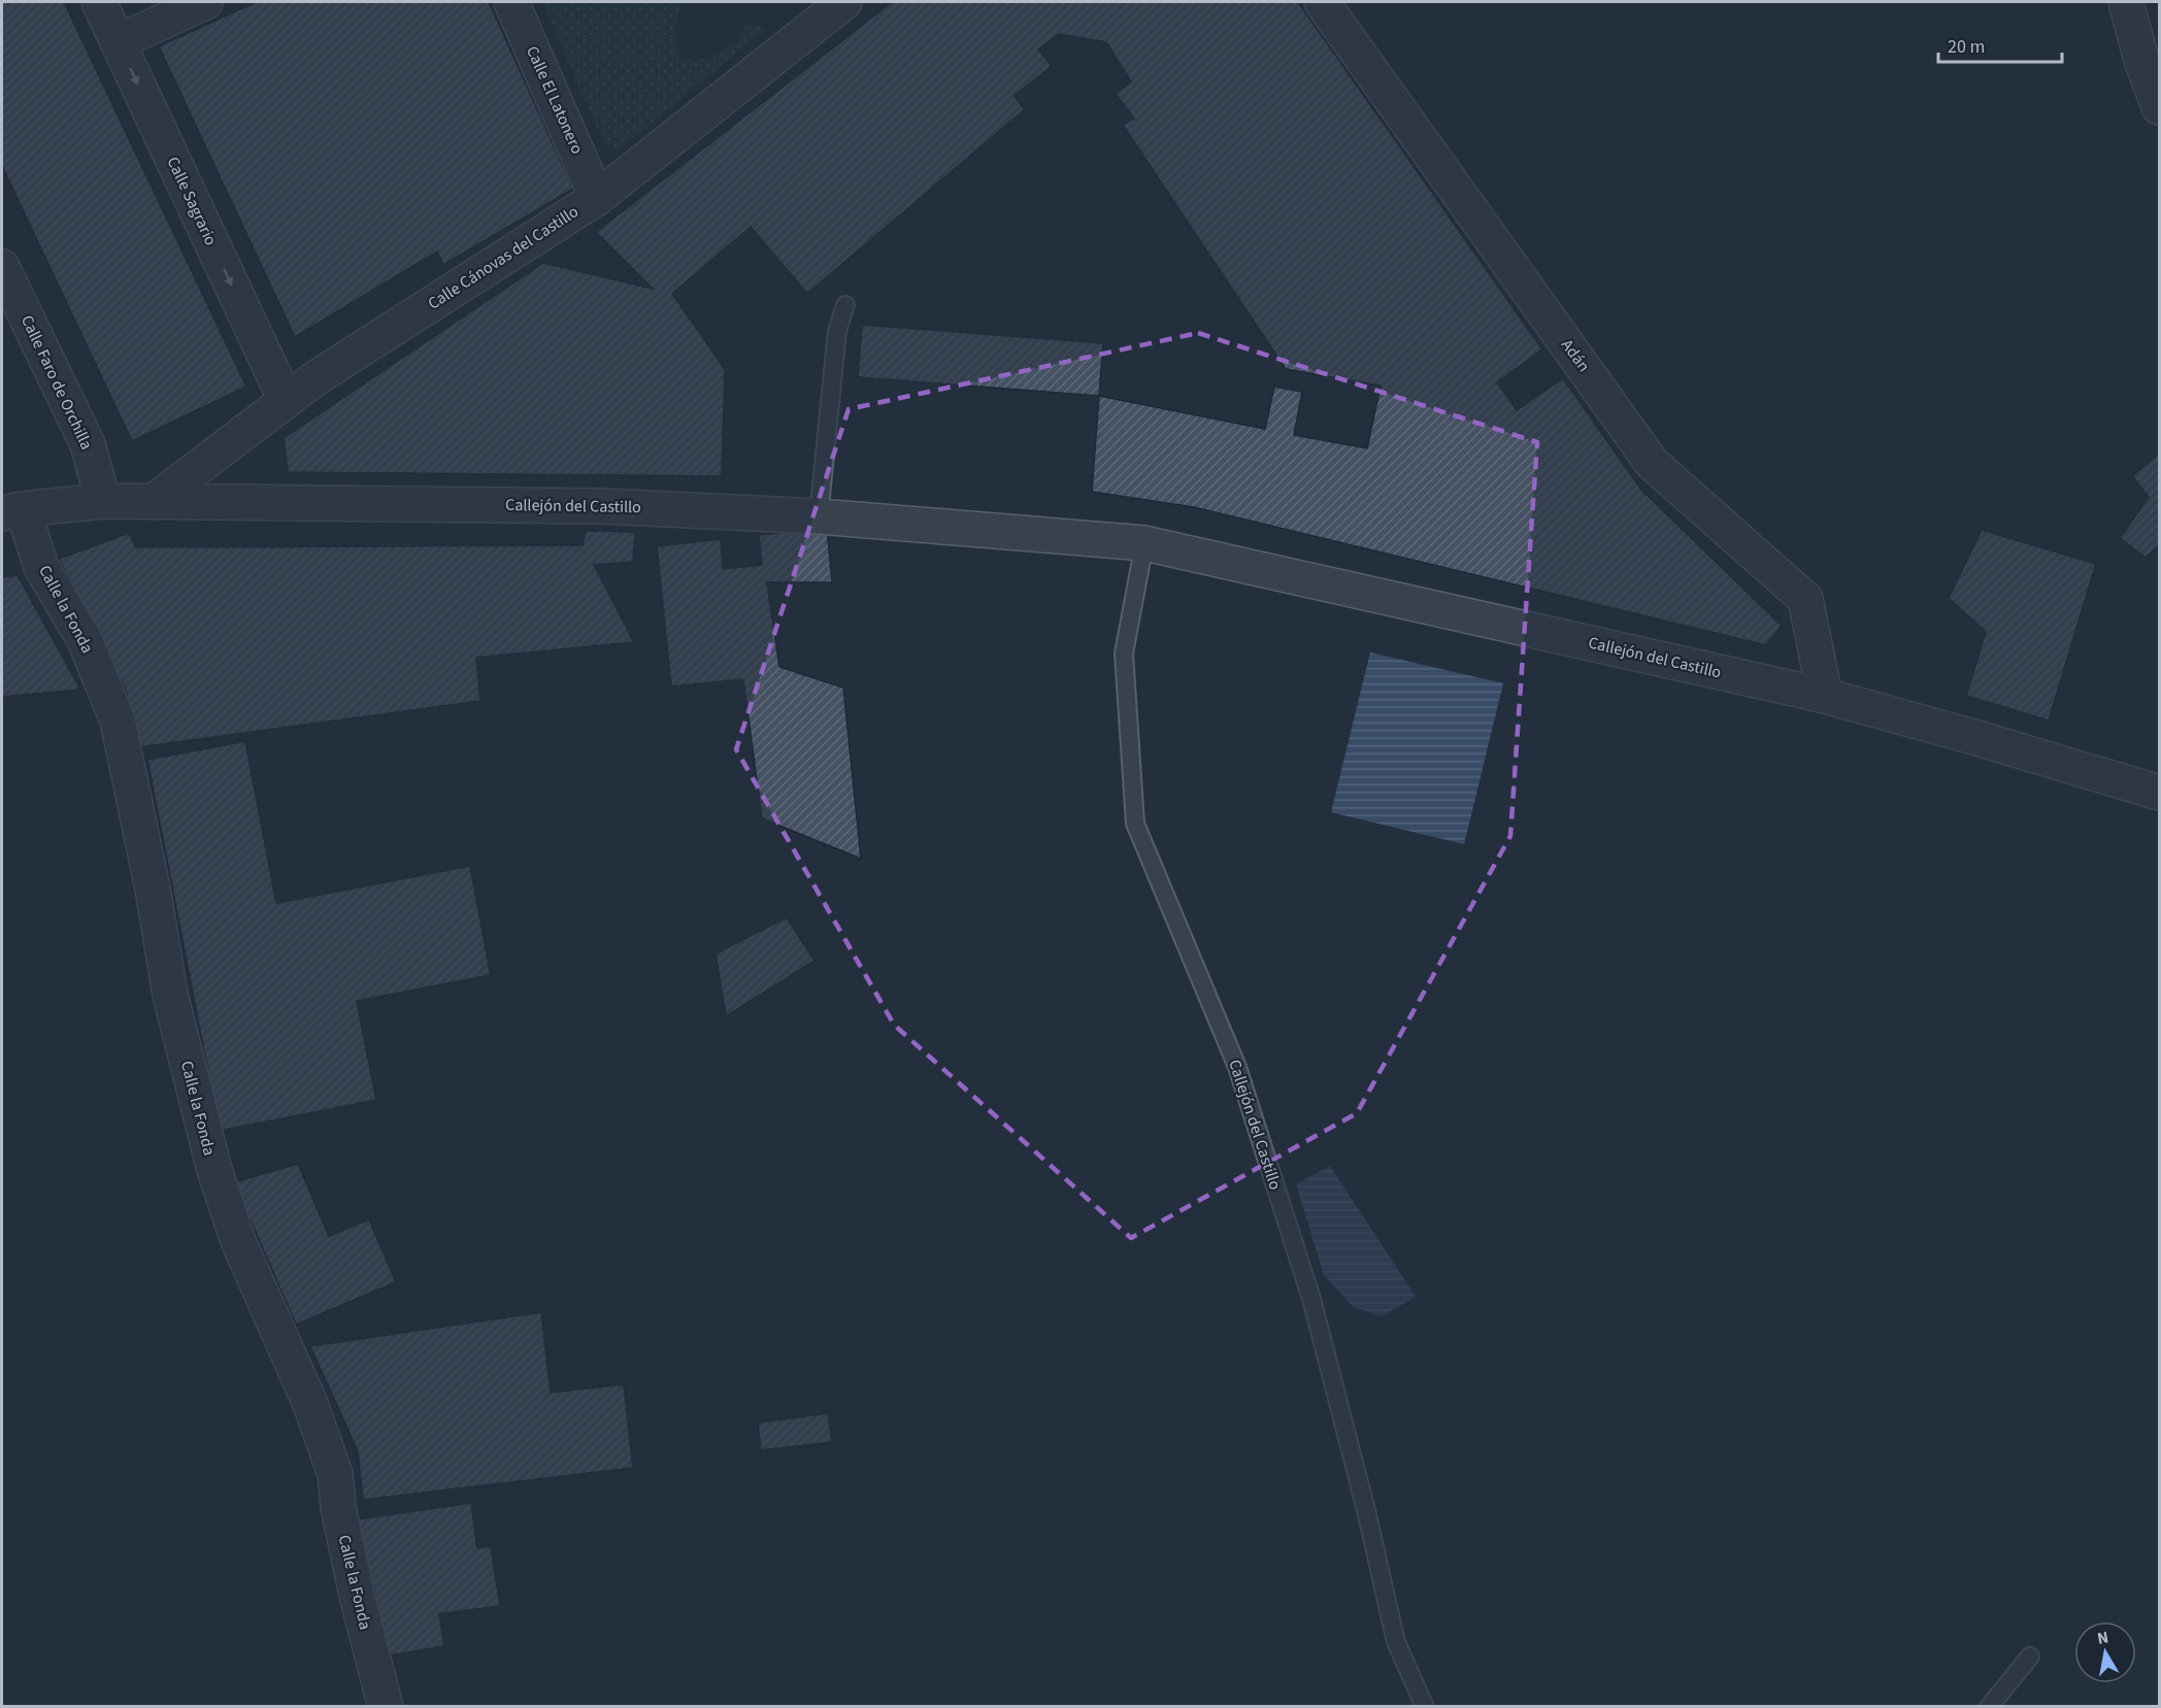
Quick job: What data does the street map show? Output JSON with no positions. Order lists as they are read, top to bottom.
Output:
{
  "streets": {
    "street": [
      "Calle El Latonero",
      "Calle Sagrario",
      "Calle Cánovas del Castillo",
      "Adán",
      "Calle Faro de Orchilla",
      "Callejón del Castillo",
      "Calle la Fonda"
    ]
  },
  "crossings": [
    ["Calle El Latonero", "Calle Cánovas del Castillo"],
    ["Calle Sagrario", "Calle Cánovas del Castillo"],
    ["Calle Cánovas del Castillo", "Callejón del Castillo"],
    ["Adán", "Callejón del Castillo"],
    ["Calle Faro de Orchilla", "Callejón del Castillo"],
    ["Callejón del Castillo", "Calle la Fonda"]
  ],
  "one_way": ["Calle Sagrario"],
  "scale_bar": "20 m",
  "north": "top"
}
